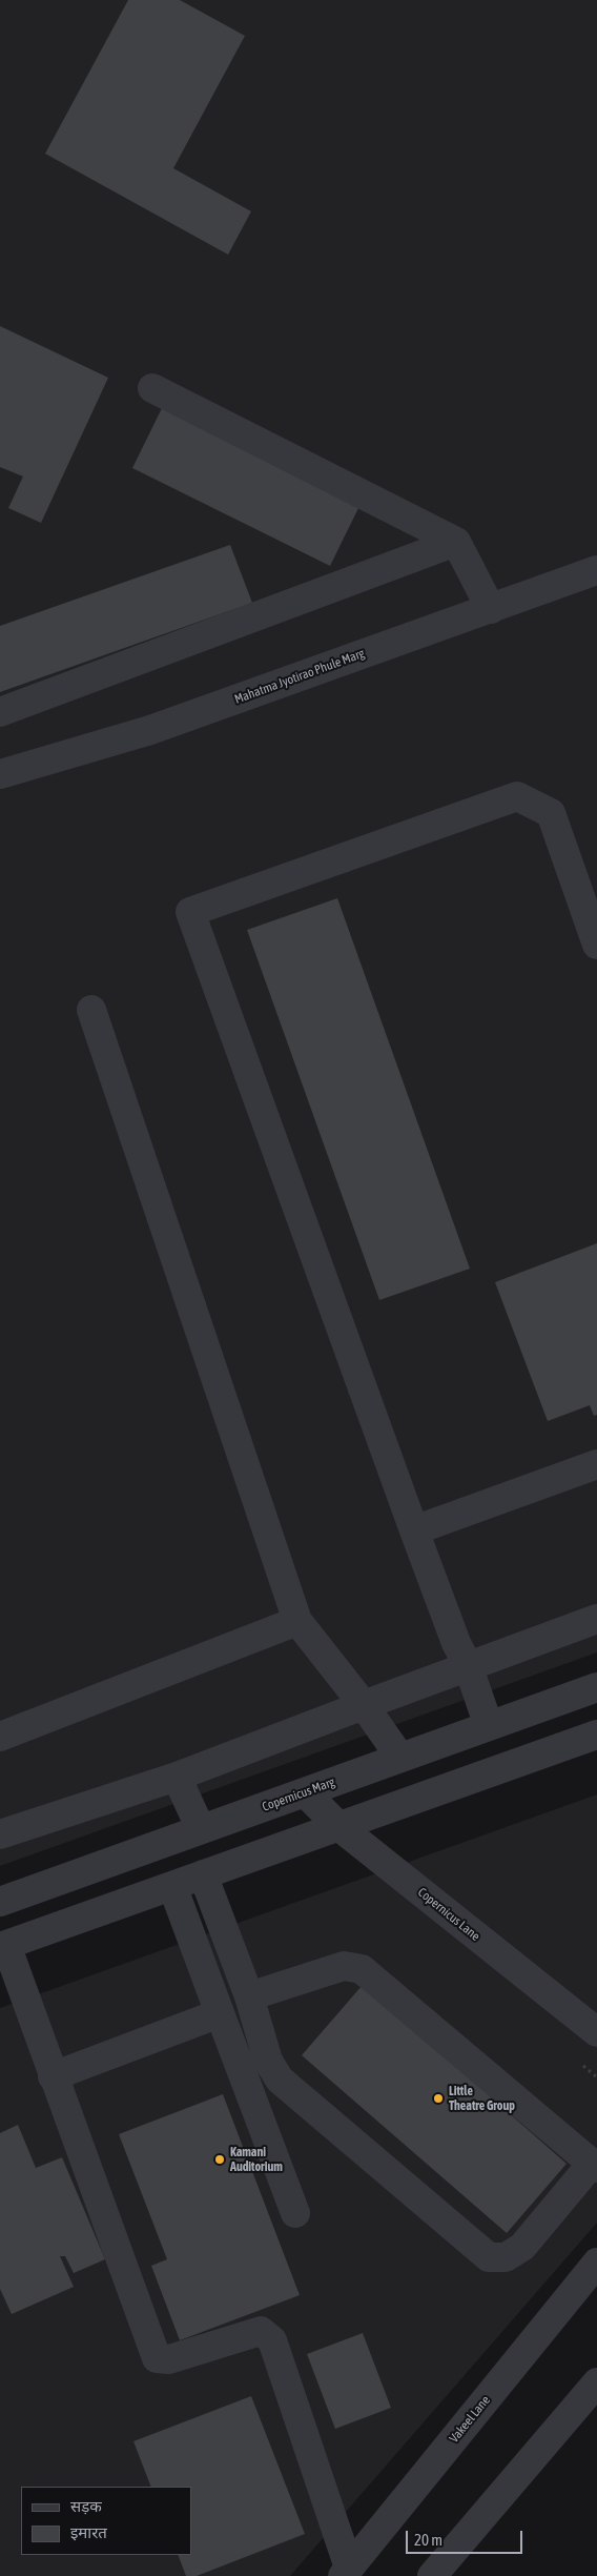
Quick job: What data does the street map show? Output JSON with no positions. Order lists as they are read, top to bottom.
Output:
{
  "streets": {
    "street": [
      "Mahatma Jyotirao Phule Marg",
      "Copernicus Marg",
      "Copernicus Lane",
      "Vakeel Lane"
    ]
  },
  "crossings": [
    ["Copernicus Marg", "Copernicus Lane"]
  ],
  "places": ["Little Theatre Group", "Kamani Auditorium"],
  "legend": ["सड़क", "इमारत"],
  "scale_bar": "20 m"
}
